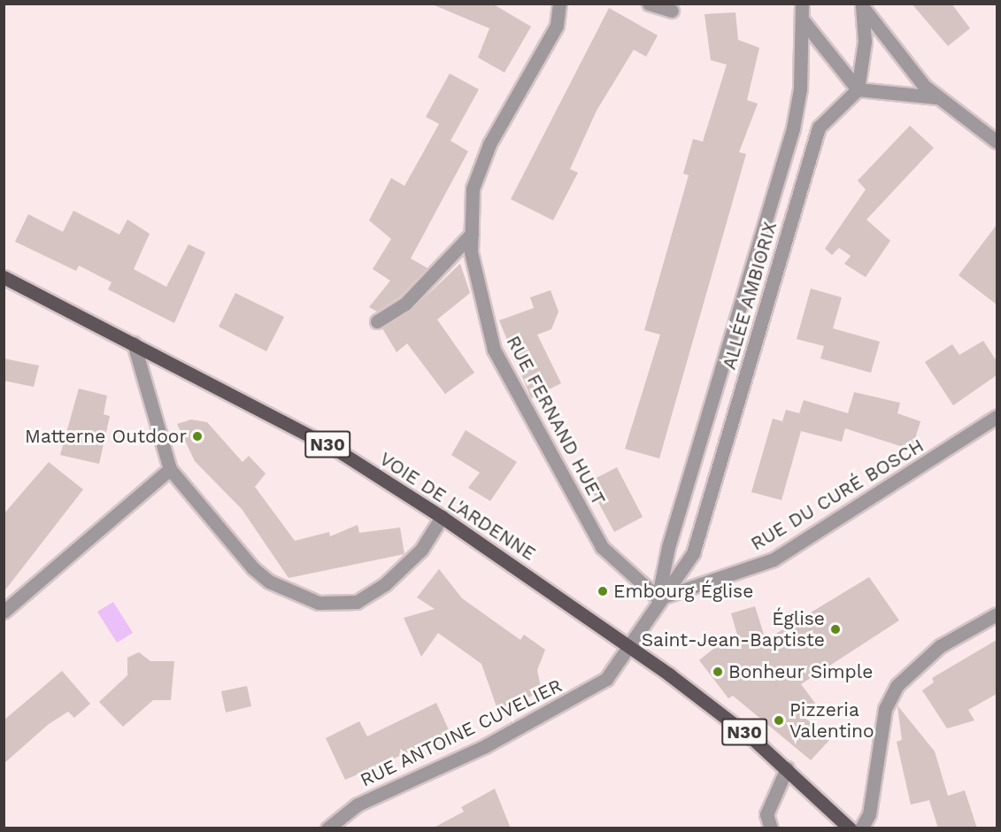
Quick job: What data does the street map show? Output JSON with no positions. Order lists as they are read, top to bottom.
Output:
{
  "streets": {
    "main road": ["N30", "VOIE DE L'ARDENNE"],
    "street": [
      "ALLÉE AMBIORIX",
      "RUE FERNAND HUET",
      "RUE DU CURÉ BOSCH",
      "RUE ANTOINE CUVELIER"
    ]
  },
  "crossings": [
    ["ALLÉE AMBIORIX", "RUE FERNAND HUET"],
    ["ALLÉE AMBIORIX", "RUE DU CURÉ BOSCH"],
    ["ALLÉE AMBIORIX", "VOIE DE L'ARDENNE"],
    ["ALLÉE AMBIORIX", "RUE ANTOINE CUVELIER"],
    ["RUE FERNAND HUET", "RUE DU CURÉ BOSCH"],
    ["VOIE DE L'ARDENNE", "RUE ANTOINE CUVELIER"]
  ],
  "places": [
    "Matterne Outdoor",
    "Embourg Église",
    "Église Saint-Jean-Baptiste",
    "Bonheur Simple",
    "Pizzeria Valentino"
  ]
}
